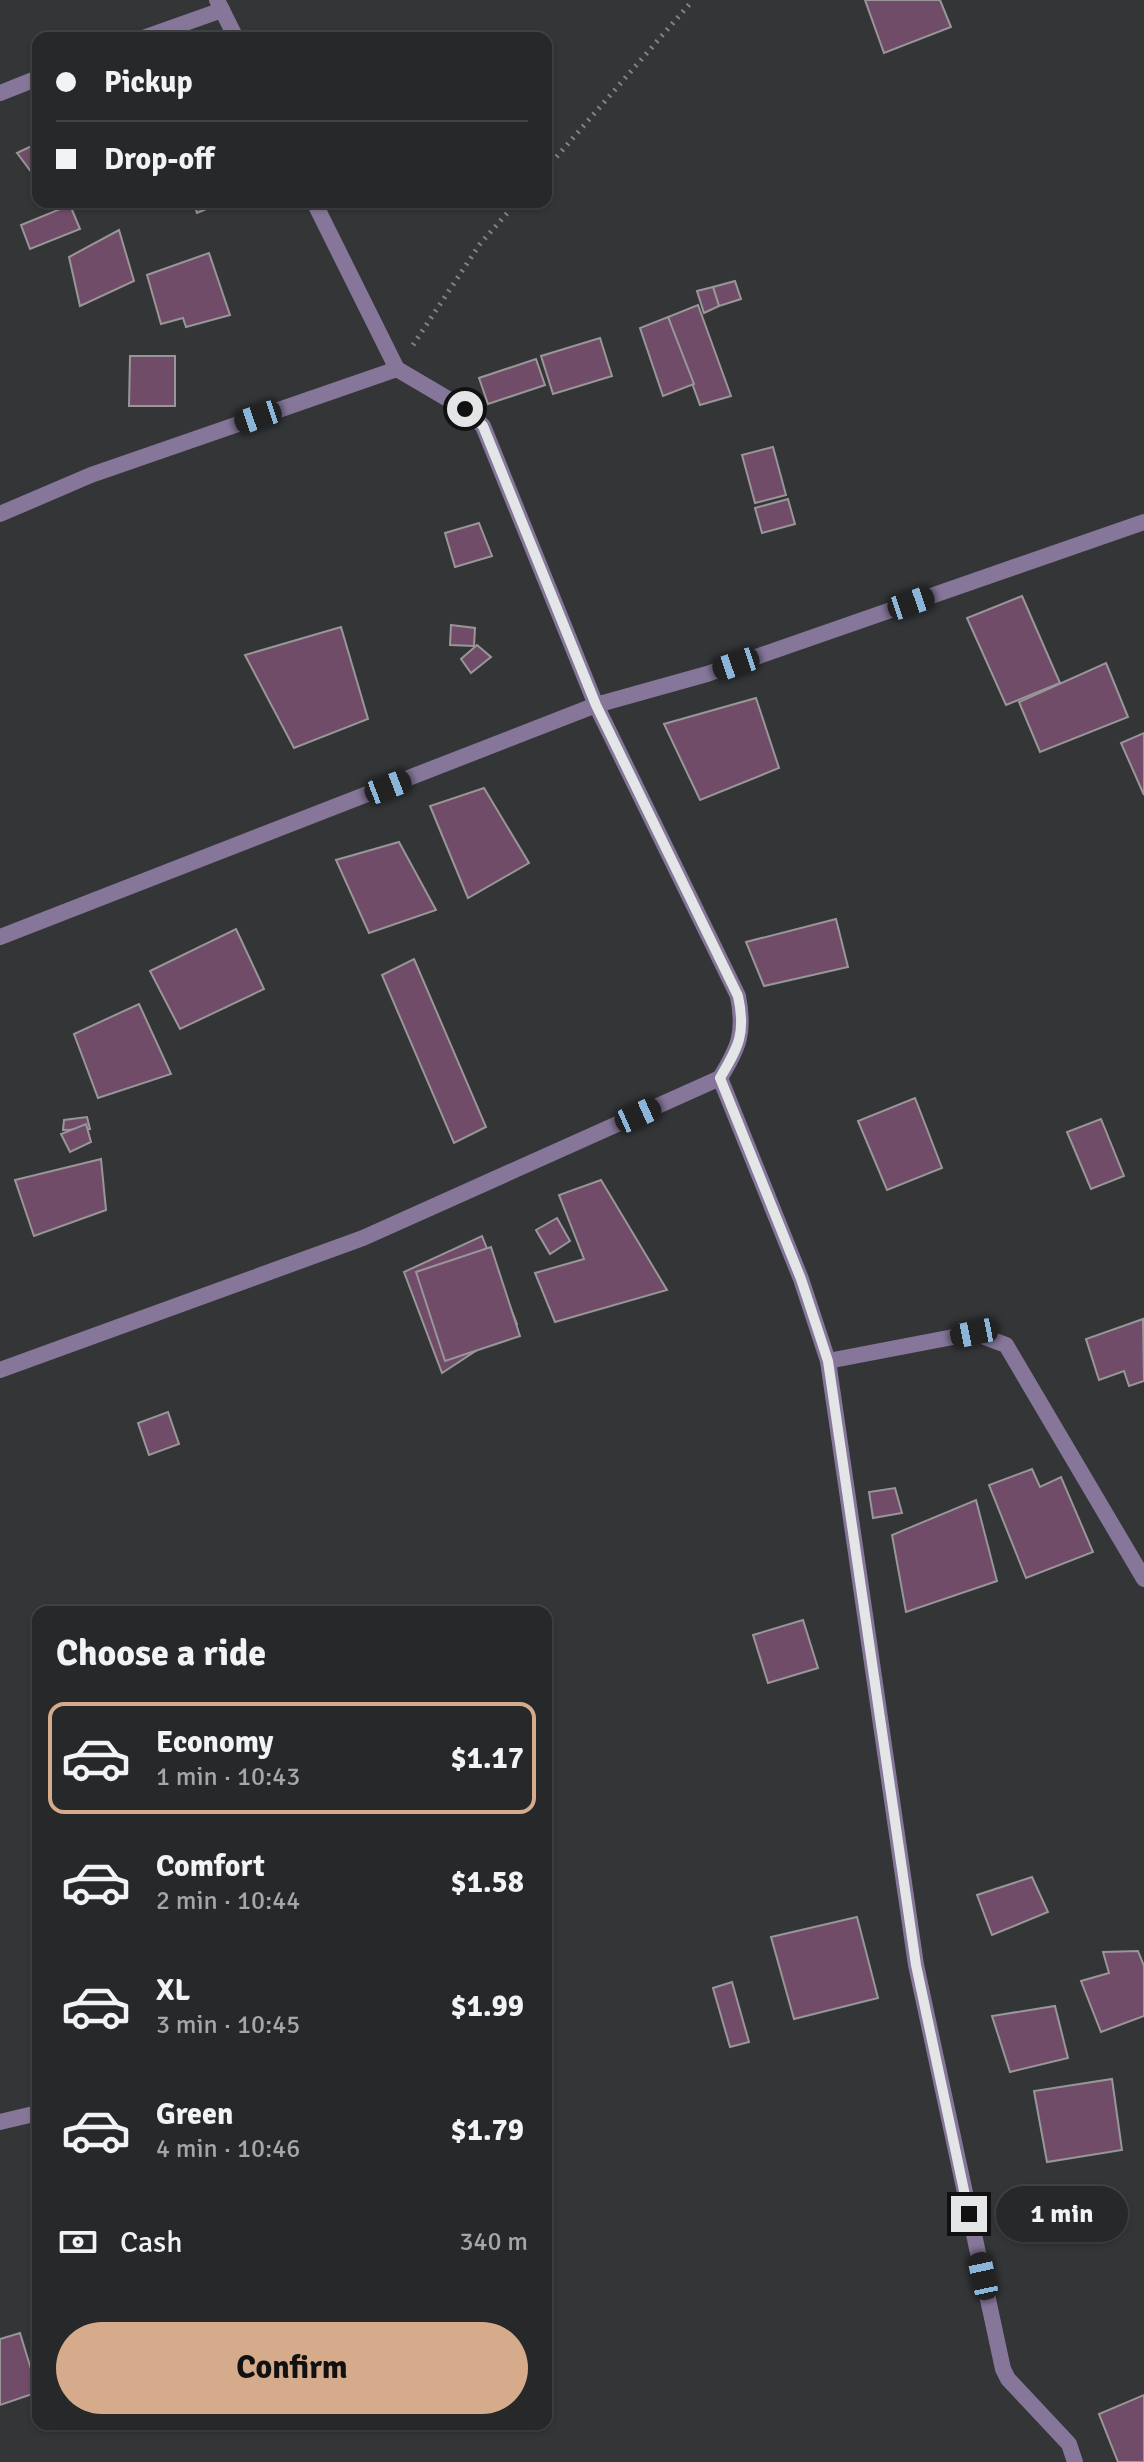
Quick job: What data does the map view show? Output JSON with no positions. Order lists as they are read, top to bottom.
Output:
{
  "page": {
    "banner": ["Pickup", "Drop-off"],
    "heading": "Choose a ride",
    "list": [
      {
        "name": "Economy",
        "note": "1 min · 10:43",
        "value": "$1.17"
      },
      {
        "name": "Comfort",
        "note": "2 min · 10:44",
        "value": "$1.58"
      },
      {
        "name": "XL",
        "note": "3 min · 10:45",
        "value": "$1.99"
      },
      {
        "name": "Green",
        "note": "4 min · 10:46",
        "value": "$1.79"
      }
    ],
    "bubble": "1 min",
    "pay": ["Cash", "340 m"],
    "buttons": "Confirm"
  }
}
